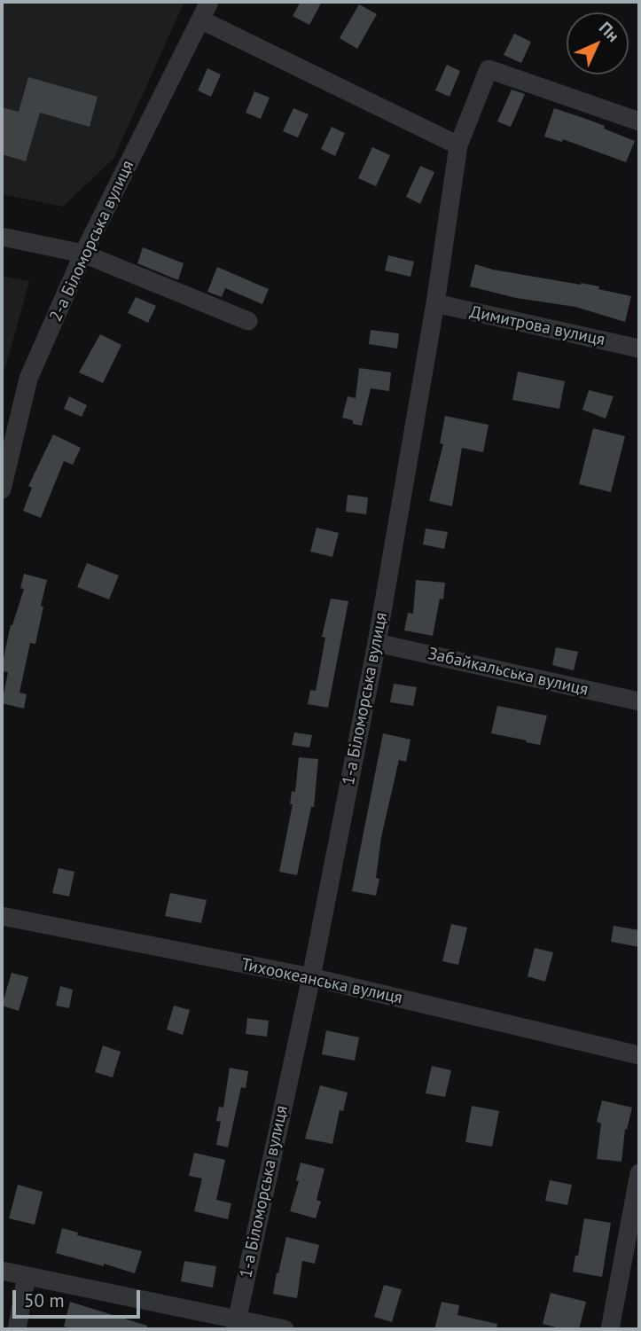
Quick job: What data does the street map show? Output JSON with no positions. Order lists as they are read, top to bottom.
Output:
{
  "streets": {
    "street": [
      "2-а Біломорська вулиця",
      "Димитрова вулиця",
      "Забайкальська вулиця",
      "1-а Біломорська вулиця",
      "Тихоокеанська вулиця"
    ]
  },
  "crossings": [
    ["Димитрова вулиця", "1-а Біломорська вулиця"],
    ["Забайкальська вулиця", "1-а Біломорська вулиця"],
    ["1-а Біломорська вулиця", "Тихоокеанська вулиця"]
  ],
  "scale_bar": "50 m",
  "north": "top right"
}
